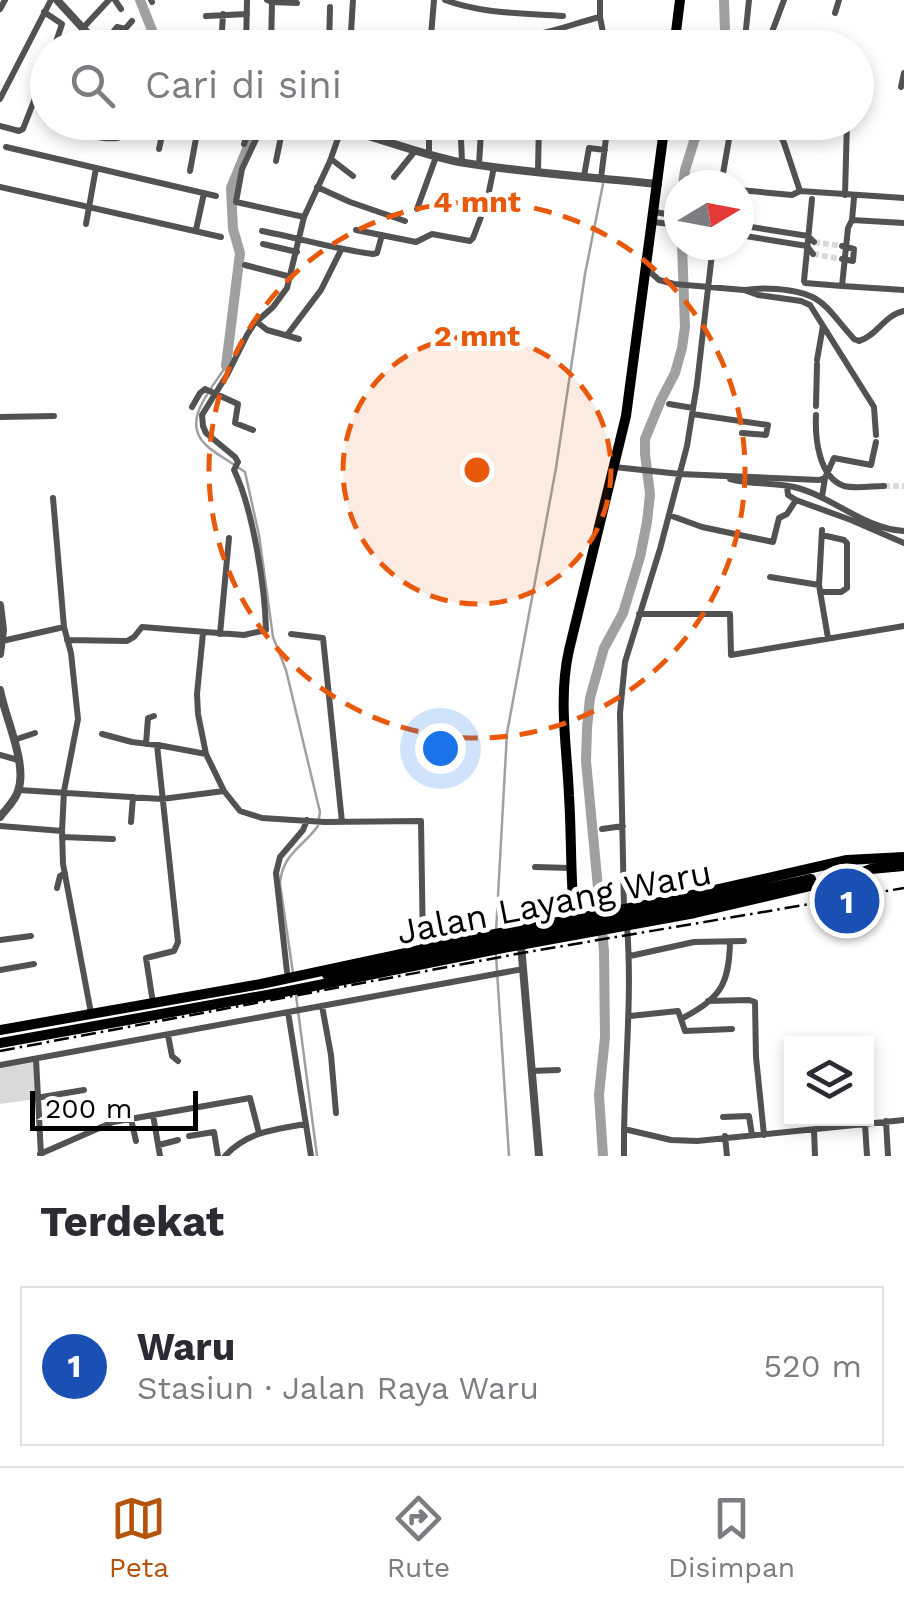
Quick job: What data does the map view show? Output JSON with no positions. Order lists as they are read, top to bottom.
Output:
{
  "streets": {
    "highway": ["Jalan Layang Waru"]
  },
  "scale_bar": "200 m",
  "north": "right",
  "page": {
    "search": "Cari di sini",
    "pins": "1",
    "scale": "200 m",
    "heading": "Terdekat",
    "list": [
      {
        "mark": "1",
        "name": "Waru",
        "note": "Stasiun · Jalan Raya Waru",
        "value": "520 m"
      }
    ],
    "nav": ["Peta", "Rute", "Disimpan"]
  },
  "rings": ["4 mnt", "2 mnt"]
}
